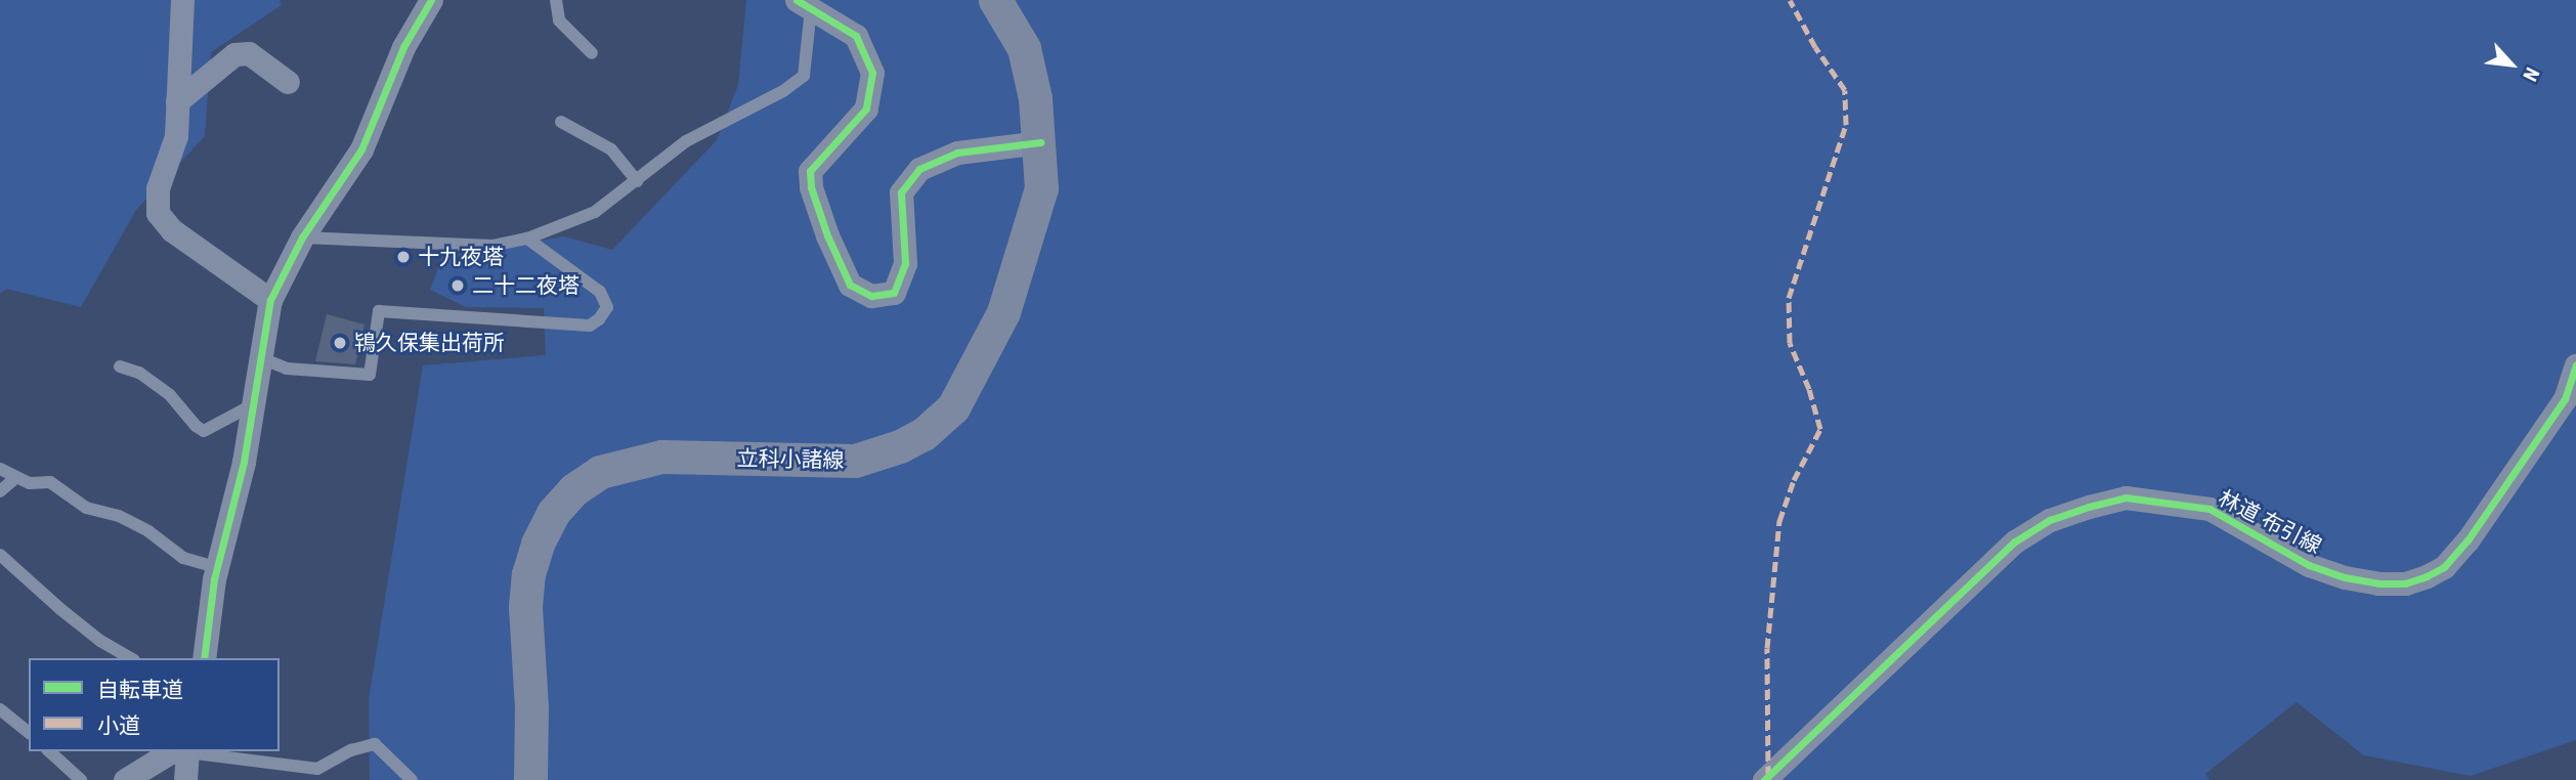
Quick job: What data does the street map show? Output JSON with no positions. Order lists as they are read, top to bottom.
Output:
{
  "streets": {
    "main road": ["立科小諸線"],
    "street": ["林道 布引線"]
  },
  "places": ["十九夜塔", "二十二夜塔", "鴇久保集出荷所"],
  "legend": ["自転車道", "小道"],
  "north": "bottom right"
}
